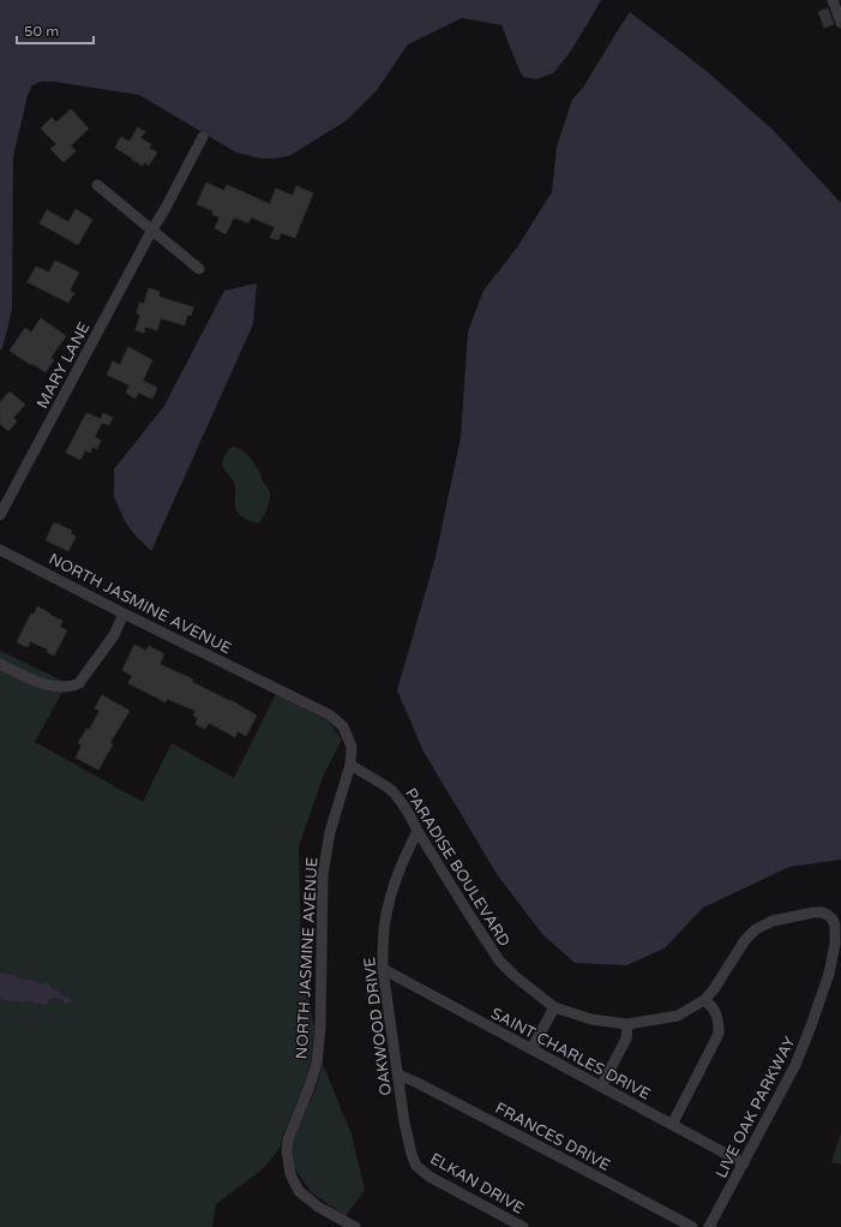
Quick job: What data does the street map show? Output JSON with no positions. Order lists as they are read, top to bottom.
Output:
{
  "streets": {
    "street": [
      "MARY LANE",
      "NORTH JASMINE AVENUE",
      "PARADISE BOULEVARD",
      "OAKWOOD DRIVE",
      "SAINT CHARLES DRIVE",
      "LIVE OAK PARKWAY",
      "FRANCES DRIVE",
      "ELKAN DRIVE"
    ]
  },
  "crossings": [
    ["NORTH JASMINE AVENUE", "PARADISE BOULEVARD"],
    ["PARADISE BOULEVARD", "OAKWOOD DRIVE"],
    ["PARADISE BOULEVARD", "LIVE OAK PARKWAY"],
    ["OAKWOOD DRIVE", "SAINT CHARLES DRIVE"],
    ["OAKWOOD DRIVE", "FRANCES DRIVE"],
    ["OAKWOOD DRIVE", "ELKAN DRIVE"],
    ["SAINT CHARLES DRIVE", "LIVE OAK PARKWAY"]
  ],
  "scale_bar": "50 m"
}
